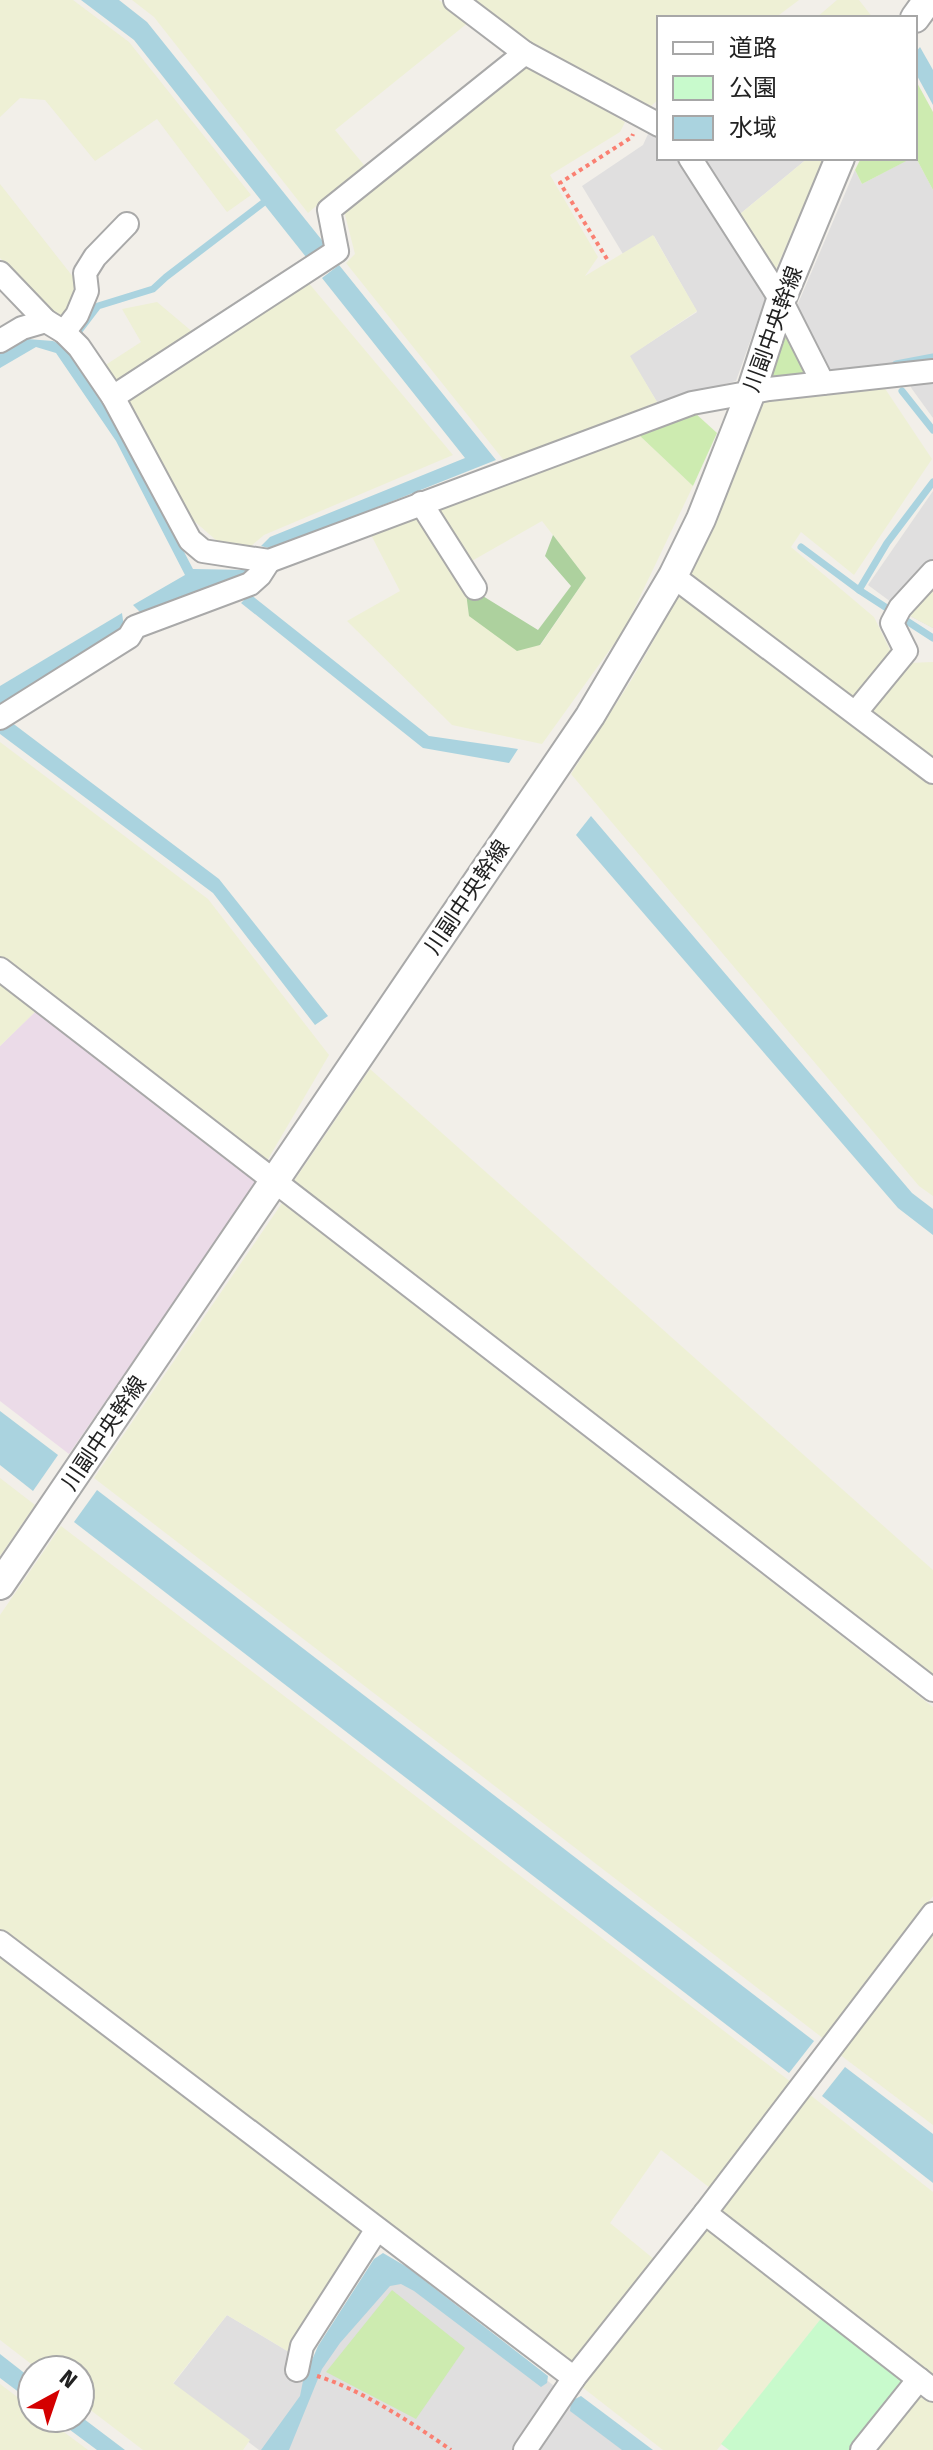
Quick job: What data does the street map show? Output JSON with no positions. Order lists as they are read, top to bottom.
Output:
{
  "streets": {
    "street": ["川副中央幹線"]
  },
  "legend": ["道路", "公園", "水域"],
  "north": "top right"
}
